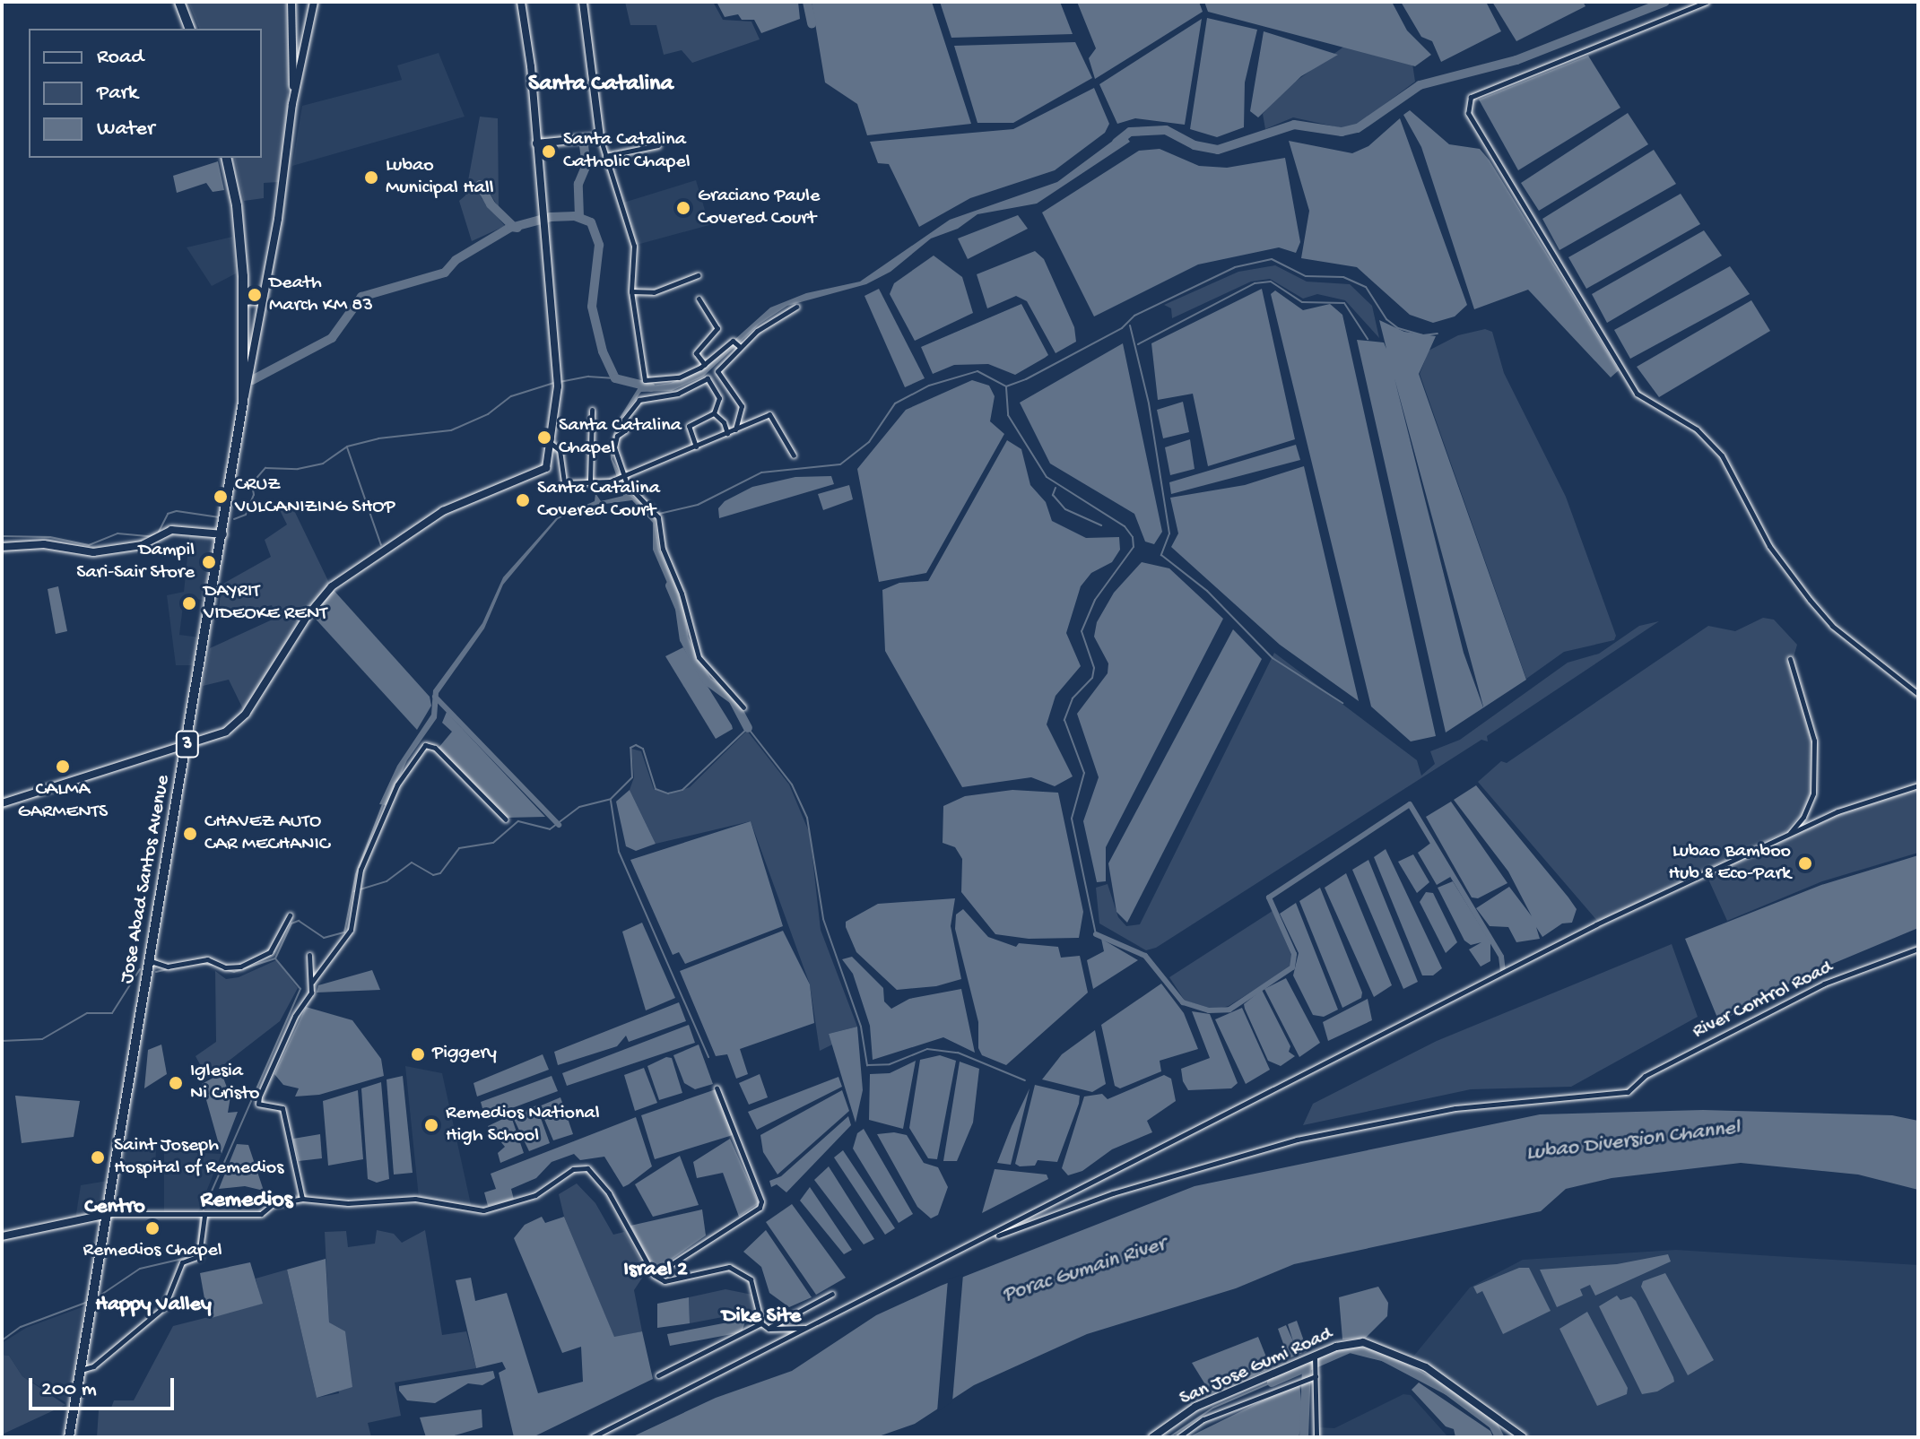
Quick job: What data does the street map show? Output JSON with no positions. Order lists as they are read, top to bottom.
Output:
{
  "streets": {
    "highway": ["3", "Jose Abad Santos Avenue"],
    "street": ["River Control Road", "San Jose Gumi Road"]
  },
  "districts": [
    "Santa Catalina",
    "Remedios",
    "Centro",
    "Israel 2",
    "Happy Valley",
    "Dike Site"
  ],
  "water": ["Lubao Diversion Channel", "Porac Gumain River"],
  "places": [
    "Santa Catalina Catholic Chapel",
    "Lubao Municipal Hall",
    "Graciano Paule Covered Court",
    "Death March KM 83",
    "Santa Catalina Chapel",
    "CRUZ VULCANIZING SHOP",
    "Santa Catalina Covered Court",
    "Dampil Sari-Sair Store",
    "DAYRIT VIDEOKE RENT",
    "CALMA GARMENTS",
    "CHAVEZ AUTO CAR MECHANIC",
    "Lubao Bamboo Hub & Eco-Park",
    "Piggery",
    "Iglesia Ni Cristo",
    "Remedios National High School",
    "Saint Joseph Hospital of Remedios",
    "Remedios Chapel"
  ],
  "legend": ["Road", "Park", "Water"],
  "scale_bar": "200 m"
}
